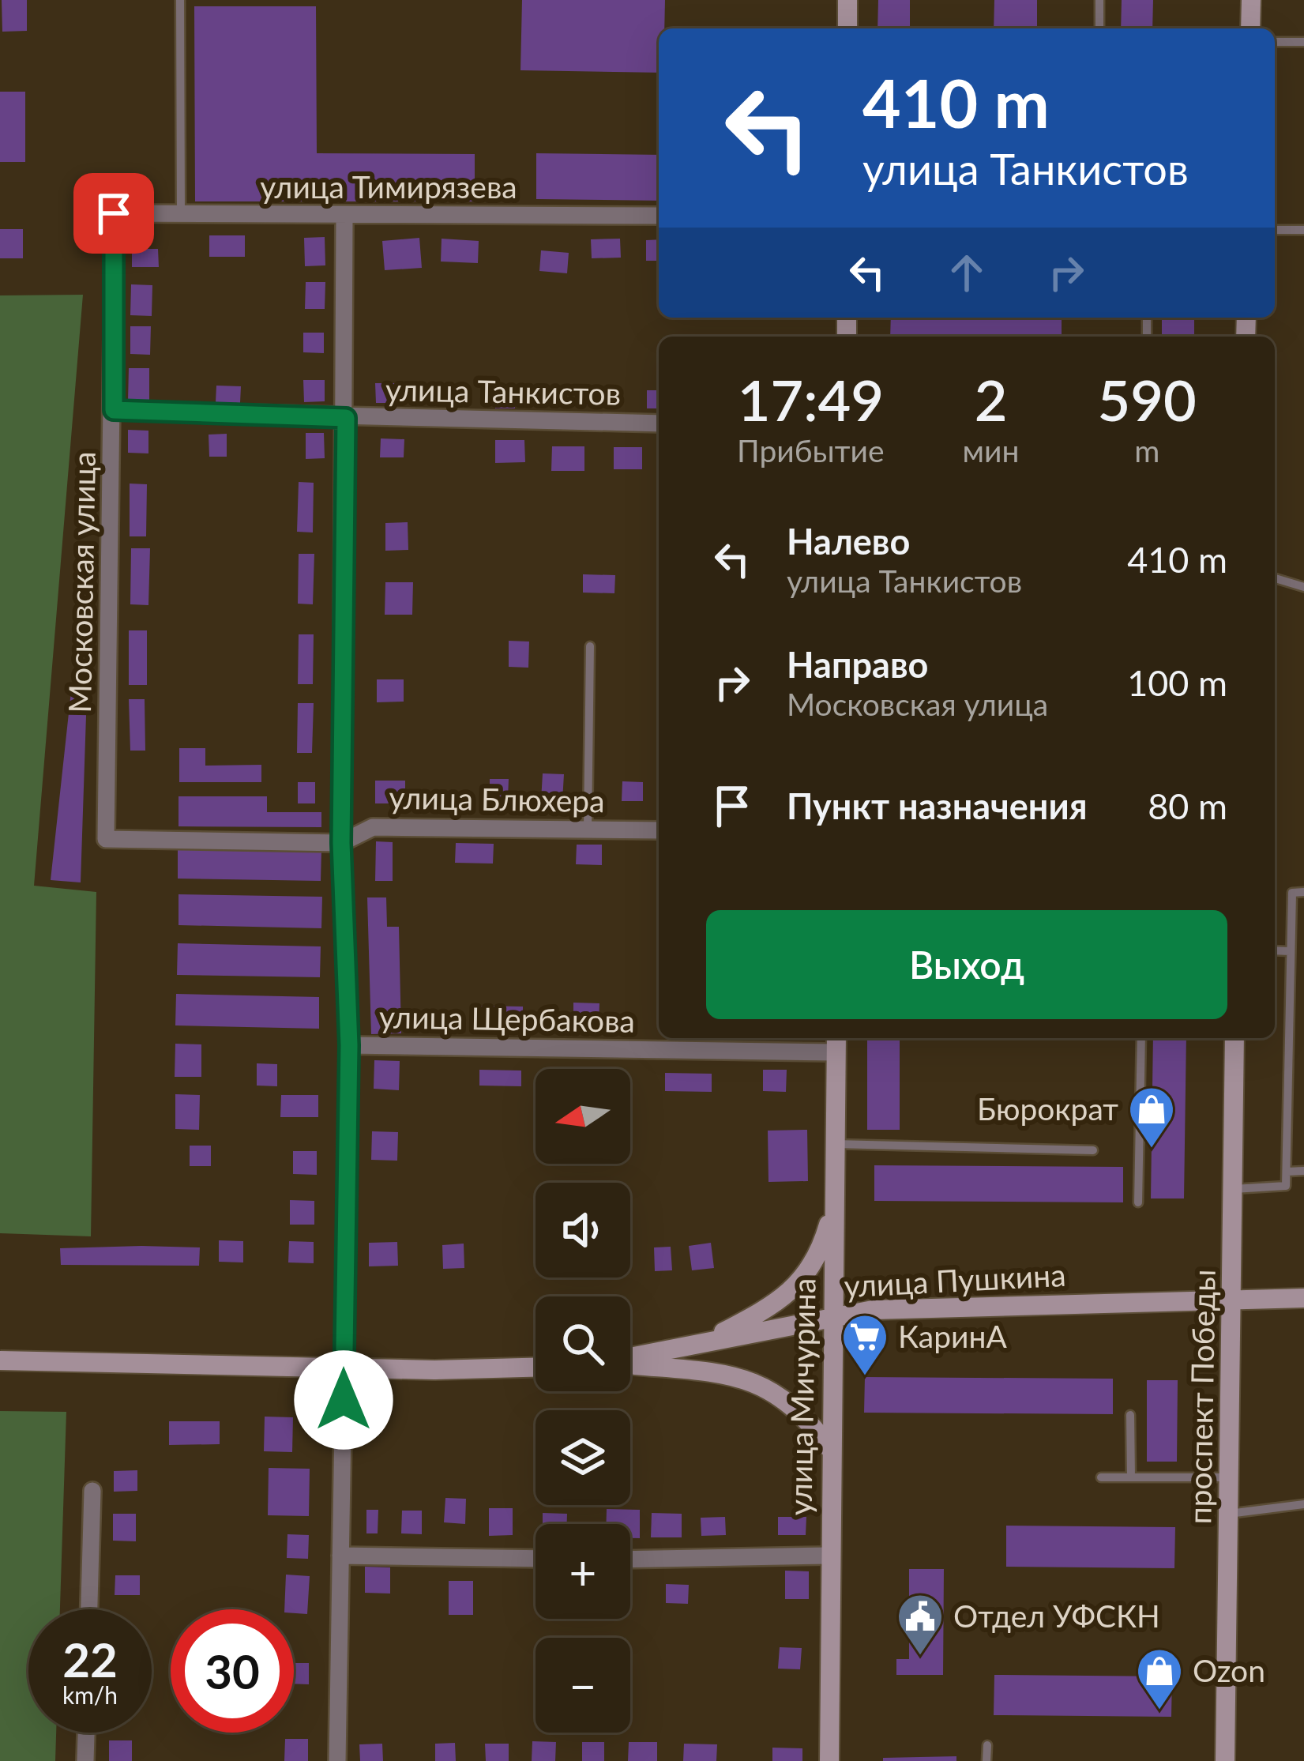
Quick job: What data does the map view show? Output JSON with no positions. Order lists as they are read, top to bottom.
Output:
{
  "streets": {
    "street": [
      "улица Тимирязева",
      "улица Танкистов",
      "Московская улица",
      "улица Блюхера",
      "улица Щербакова",
      "улица Пушкина",
      "улица Мичурина",
      "проспект Победы"
    ]
  },
  "crossings": [
    ["улица Тимирязева", "Московская улица"],
    ["улица Танкистов", "Московская улица"],
    ["Московская улица", "улица Блюхера"],
    ["улица Щербакова", "улица Мичурина"],
    ["улица Пушкина", "улица Мичурина"],
    ["улица Пушкина", "проспект Победы"]
  ],
  "places": {
    "shop": ["Бюрократ", "Ozon"],
    "supermarket": ["КаринА"],
    "public building": ["Отдел УФСКН"]
  },
  "north": "left",
  "page": {
    "turn": ["410 m", "улица Танкистов"],
    "eta": [
      "17:49",
      "Прибытие",
      "2",
      "мин",
      "590",
      "m"
    ],
    "list": [
      {
        "name": "Налево",
        "note": "улица Танкистов",
        "value": "410 m"
      },
      {
        "name": "Направо",
        "note": "Московская улица",
        "value": "100 m"
      },
      {
        "name": "Пункт назначения",
        "value": "80 m"
      }
    ],
    "buttons": "Выход",
    "map_buttons": ["+", "−"],
    "speed": "22 km/h",
    "limit": "30"
  }
}
